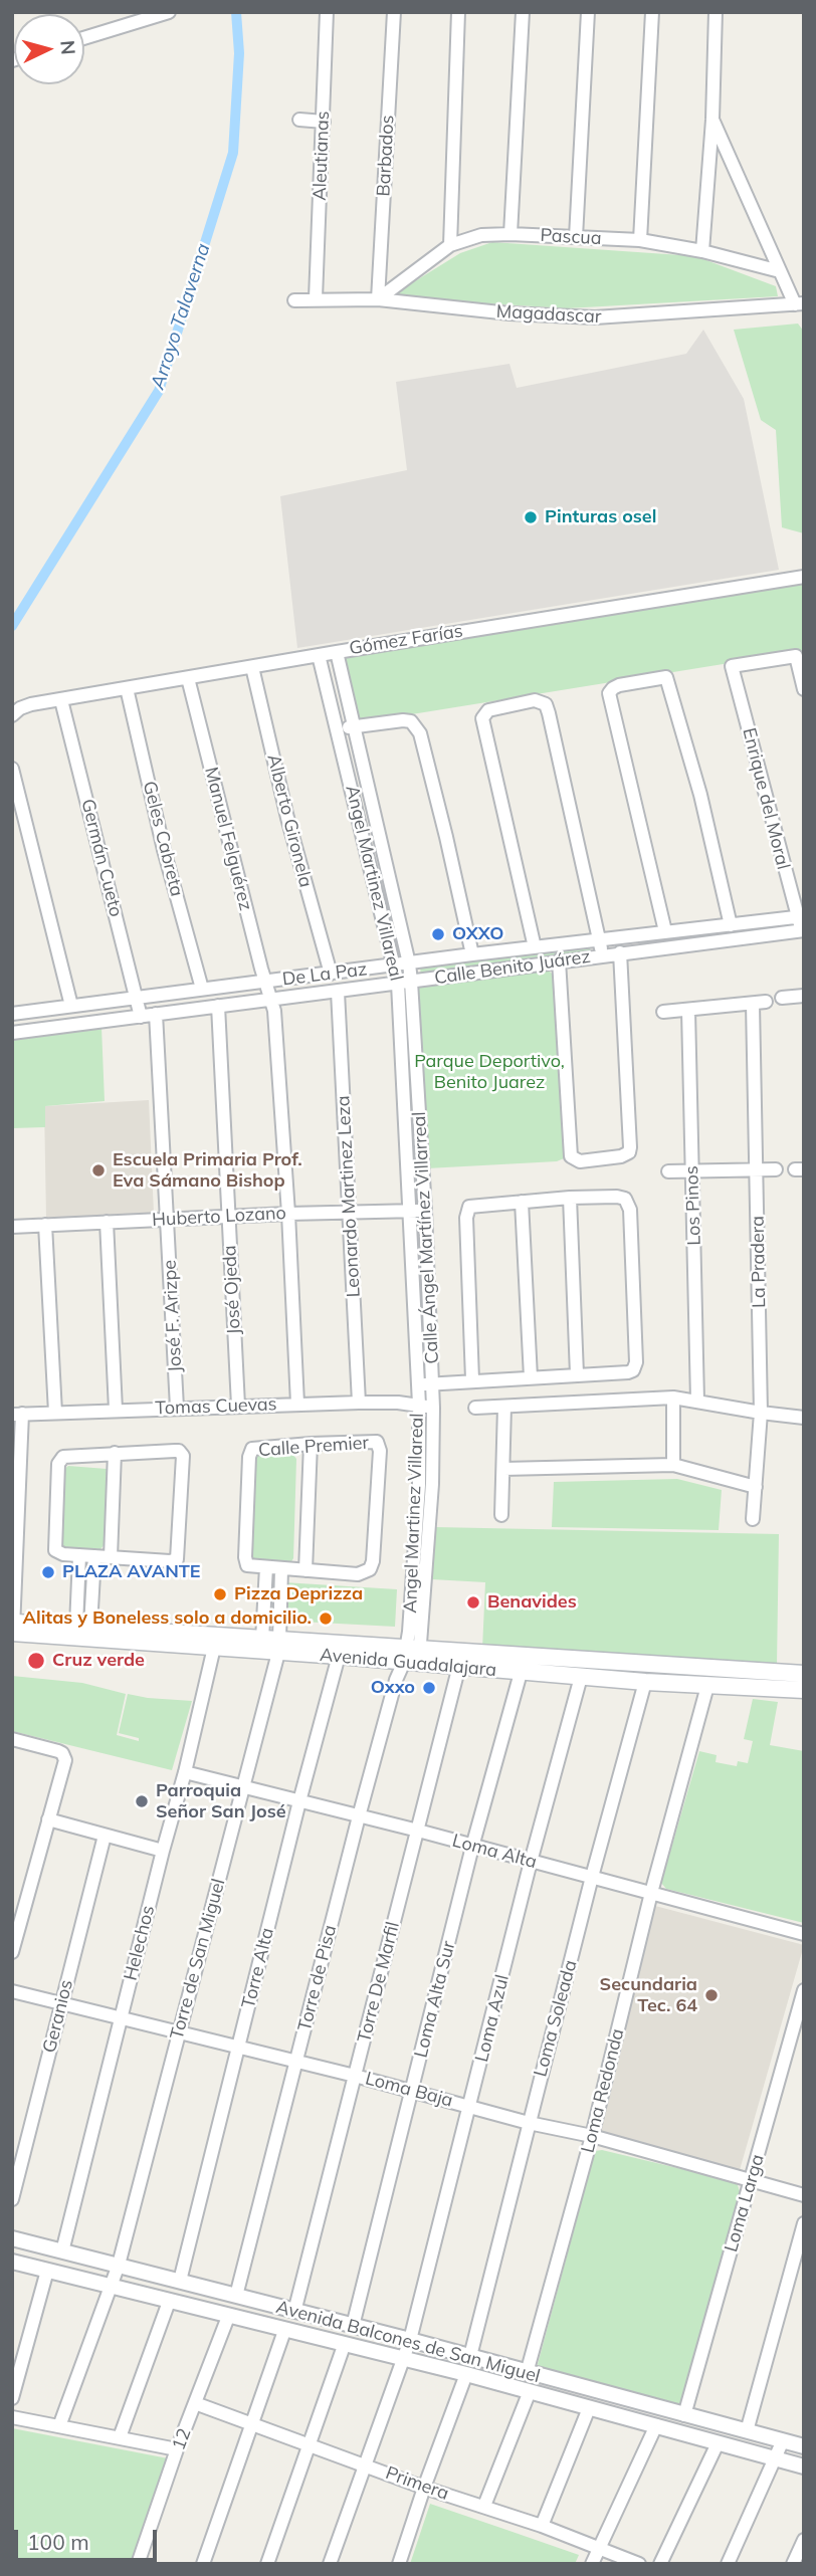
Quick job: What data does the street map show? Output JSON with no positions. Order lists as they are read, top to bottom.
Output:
{
  "streets": {
    "main road": ["Avenida Guadalajara"],
    "street": [
      "Aleutianas",
      "Barbados",
      "Pascua",
      "Magadascar",
      "Gómez Farías",
      "Enrique del Moral",
      "Alberto Gironela",
      "Geles Cabreta",
      "Manuel Felguérez",
      "Germán Cueto",
      "Angel Martinez Villareal",
      "Calle Benito Juárez",
      "De La Paz",
      "Leonardo Martinez Leza",
      "Los Pinos",
      "Huberto Lozano",
      "Calle Ángel Martínez Villarreal",
      "La Pradera",
      "José Ojeda",
      "José F. Arizpe",
      "Tomas Cuevas",
      "Calle Premier",
      "Loma Alta",
      "Helechos",
      "Torre de San Miguel",
      "Torre Alta",
      "Torre de Pisa",
      "Torre De Marfil",
      "Loma Alta Sur",
      "Geranios",
      "Loma Azul",
      "Loma Soleada",
      "Loma Baja",
      "Loma Redonda",
      "Loma Larga",
      "Avenida Balcones de San Miguel",
      "12",
      "Primera"
    ]
  },
  "crossings": [
    ["Aleutianas", "Magadascar"],
    ["Barbados", "Pascua"],
    ["Barbados", "Magadascar"],
    ["Pascua", "Magadascar"],
    ["Gómez Farías", "Alberto Gironela"],
    ["Gómez Farías", "Geles Cabreta"],
    ["Gómez Farías", "Manuel Felguérez"],
    ["Gómez Farías", "Germán Cueto"],
    ["Gómez Farías", "Angel Martinez Villareal"],
    ["Gómez Farías", "Calle Ángel Martínez Villarreal"],
    ["Enrique del Moral", "Calle Benito Juárez"],
    ["Enrique del Moral", "De La Paz"],
    ["Alberto Gironela", "De La Paz"],
    ["Geles Cabreta", "De La Paz"],
    ["Manuel Felguérez", "Calle Benito Juárez"],
    ["Manuel Felguérez", "De La Paz"],
    ["Manuel Felguérez", "Huberto Lozano"],
    ["Manuel Felguérez", "Tomas Cuevas"],
    ["Germán Cueto", "Calle Benito Juárez"],
    ["Germán Cueto", "De La Paz"],
    ["Angel Martinez Villareal", "Calle Benito Juárez"],
    ["Angel Martinez Villareal", "De La Paz"],
    ["Angel Martinez Villareal", "Huberto Lozano"],
    ["Angel Martinez Villareal", "Calle Ángel Martínez Villarreal"],
    ["Angel Martinez Villareal", "Tomas Cuevas"],
    ["Angel Martinez Villareal", "Avenida Guadalajara"],
    ["Angel Martinez Villareal", "Torre de Pisa"],
    ["Calle Benito Juárez", "Leonardo Martinez Leza"],
    ["Calle Benito Juárez", "Calle Ángel Martínez Villarreal"],
    ["Calle Benito Juárez", "José Ojeda"],
    ["Calle Benito Juárez", "José F. Arizpe"],
    ["De La Paz", "Calle Ángel Martínez Villarreal"],
    ["Leonardo Martinez Leza", "Huberto Lozano"],
    ["Leonardo Martinez Leza", "Tomas Cuevas"],
    ["Los Pinos", "La Pradera"],
    ["Huberto Lozano", "Calle Ángel Martínez Villarreal"],
    ["Huberto Lozano", "José Ojeda"],
    ["Huberto Lozano", "José F. Arizpe"],
    ["Calle Ángel Martínez Villarreal", "Tomas Cuevas"],
    ["Calle Ángel Martínez Villarreal", "Avenida Guadalajara"],
    ["Calle Ángel Martínez Villarreal", "Torre de Pisa"],
    ["José Ojeda", "Tomas Cuevas"],
    ["José F. Arizpe", "Tomas Cuevas"],
    ["Avenida Guadalajara", "Helechos"],
    ["Avenida Guadalajara", "Torre de San Miguel"],
    ["Avenida Guadalajara", "Torre Alta"],
    ["Avenida Guadalajara", "Torre de Pisa"],
    ["Avenida Guadalajara", "Torre De Marfil"],
    ["Avenida Guadalajara", "Loma Alta Sur"],
    ["Avenida Guadalajara", "Loma Azul"],
    ["Avenida Guadalajara", "Loma Soleada"],
    ["Avenida Guadalajara", "Loma Redonda"],
    ["Loma Alta", "Helechos"],
    ["Loma Alta", "Torre de San Miguel"],
    ["Loma Alta", "Torre Alta"],
    ["Loma Alta", "Torre de Pisa"],
    ["Loma Alta", "Torre De Marfil"],
    ["Loma Alta", "Loma Alta Sur"],
    ["Loma Alta", "Loma Azul"],
    ["Loma Alta", "Loma Soleada"],
    ["Loma Alta", "Loma Redonda"],
    ["Helechos", "Loma Baja"],
    ["Helechos", "Avenida Balcones de San Miguel"],
    ["Torre de San Miguel", "Loma Baja"],
    ["Torre de San Miguel", "Avenida Balcones de San Miguel"],
    ["Torre Alta", "Loma Baja"],
    ["Torre Alta", "Avenida Balcones de San Miguel"],
    ["Torre de Pisa", "Loma Baja"],
    ["Torre de Pisa", "Avenida Balcones de San Miguel"],
    ["Torre De Marfil", "Loma Baja"],
    ["Torre De Marfil", "Avenida Balcones de San Miguel"],
    ["Loma Alta Sur", "Loma Baja"],
    ["Loma Alta Sur", "Avenida Balcones de San Miguel"],
    ["Geranios", "Loma Baja"],
    ["Loma Azul", "Loma Baja"],
    ["Loma Azul", "Avenida Balcones de San Miguel"],
    ["Loma Azul", "Primera"],
    ["Loma Soleada", "Loma Baja"],
    ["Loma Soleada", "Avenida Balcones de San Miguel"],
    ["Loma Baja", "Loma Redonda"],
    ["Loma Baja", "Loma Larga"],
    ["Loma Redonda", "Avenida Balcones de San Miguel"],
    ["Loma Larga", "Avenida Balcones de San Miguel"],
    ["Avenida Balcones de San Miguel", "12"],
    ["12", "Primera"]
  ],
  "water": ["Arroyo Talaverna"],
  "parks": ["Parque Deportivo, Benito Juarez"],
  "places": [
    "Pinturas osel",
    "OXXO",
    "Escuela Primaria Prof. Eva Sámano Bishop",
    "PLAZA AVANTE",
    "Pizza Deprizza",
    "Benavides",
    "Alitas y Boneless solo a domicilio.",
    "Cruz verde",
    "Oxxo",
    "Parroquia Señor San José",
    "Secundaria Tec. 64"
  ],
  "scale_bar": "100 m",
  "north": "right"
}
